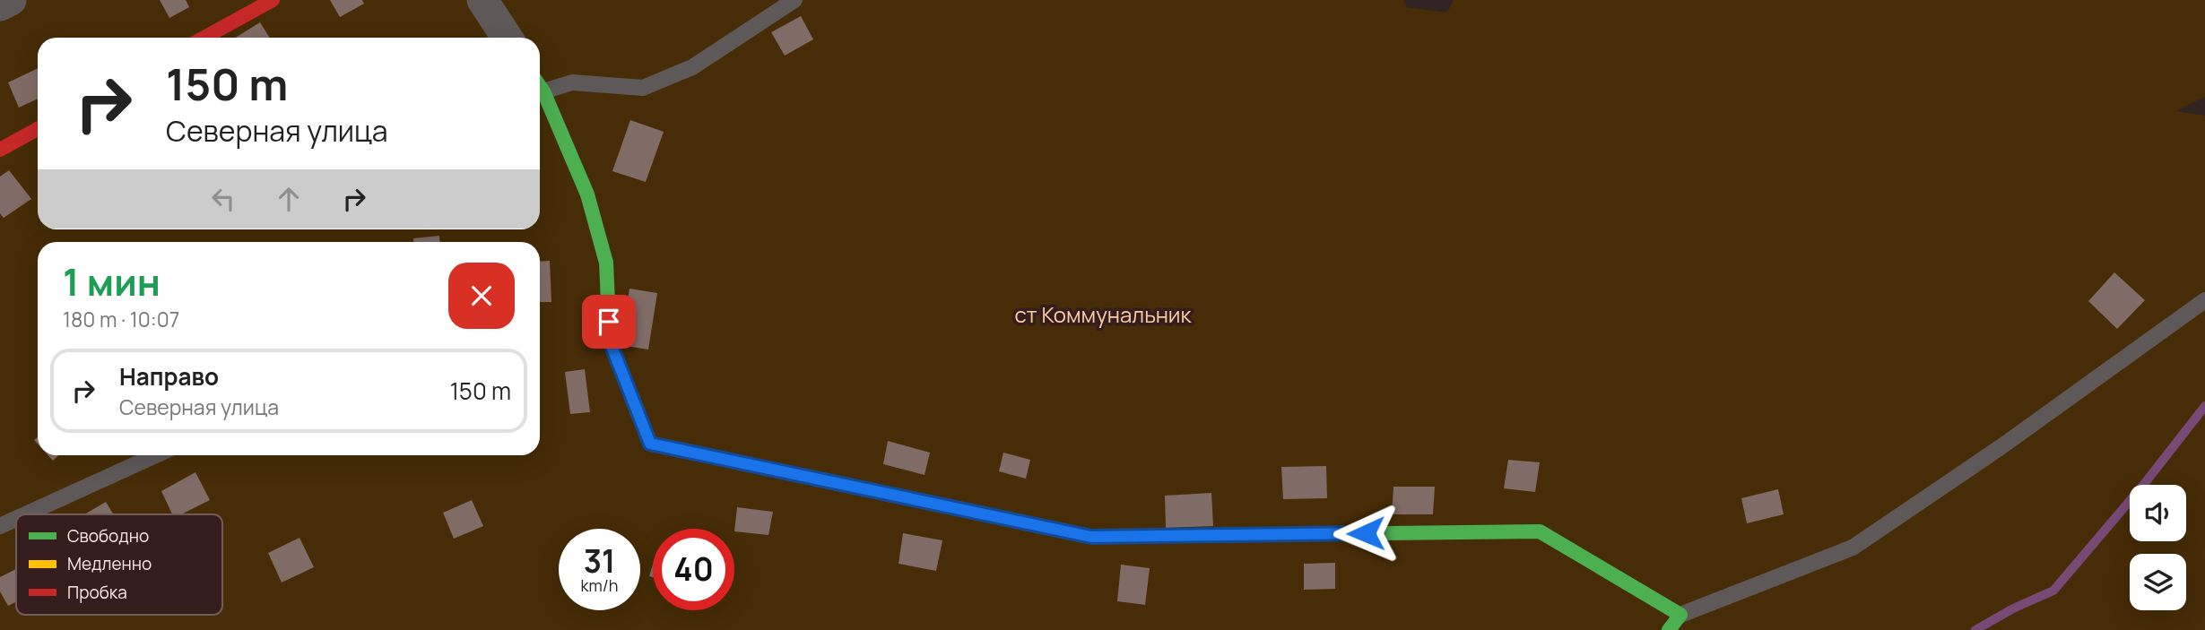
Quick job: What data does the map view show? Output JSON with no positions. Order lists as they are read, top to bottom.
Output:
{
  "parks": ["ст Коммунальник"],
  "legend": ["Свободно", "Медленно", "Пробка"],
  "page": {
    "turn": ["150 m", "Северная улица"],
    "heading": ["1 мин", "180 m · 10:07"],
    "list": [
      {
        "name": "Направо",
        "note": "Северная улица",
        "value": "150 m"
      }
    ],
    "speed": "31 km/h",
    "limit": "40"
  }
}
